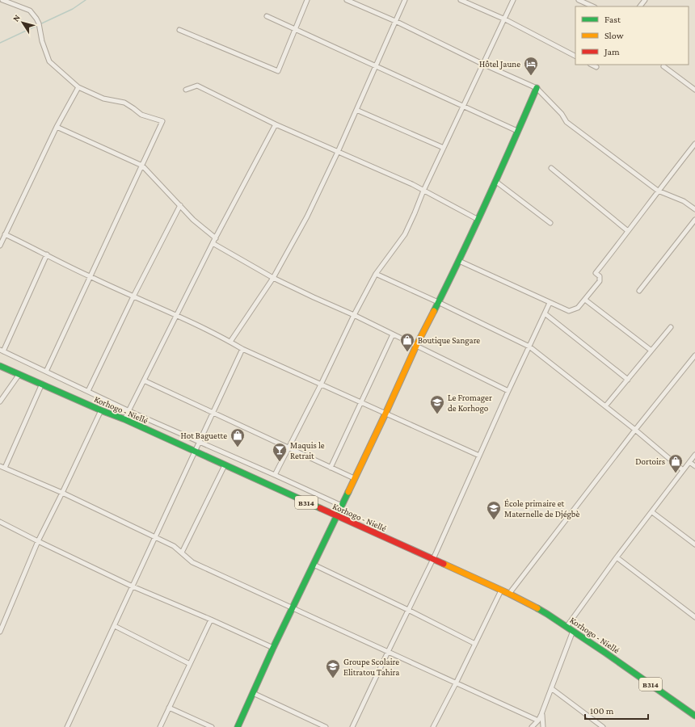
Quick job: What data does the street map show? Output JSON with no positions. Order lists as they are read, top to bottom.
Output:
{
  "streets": {
    "main road": ["Korhogo - Niellé", "B314"]
  },
  "places": {
    "hotel": ["Hôtel Jaune"],
    "shop": ["Boutique Sangare", "Hot Baguette", "Dortoirs"],
    "school or university": ["Le Fromager de Korhogo", "École primaire et Maternelle de Djégbè", "Groupe Scolaire Elitratou Tahira"],
    "bar": ["Maquis le Retrait"]
  },
  "legend": ["Fast", "Slow", "Jam"],
  "scale_bar": "100 m",
  "north": "top left"
}
